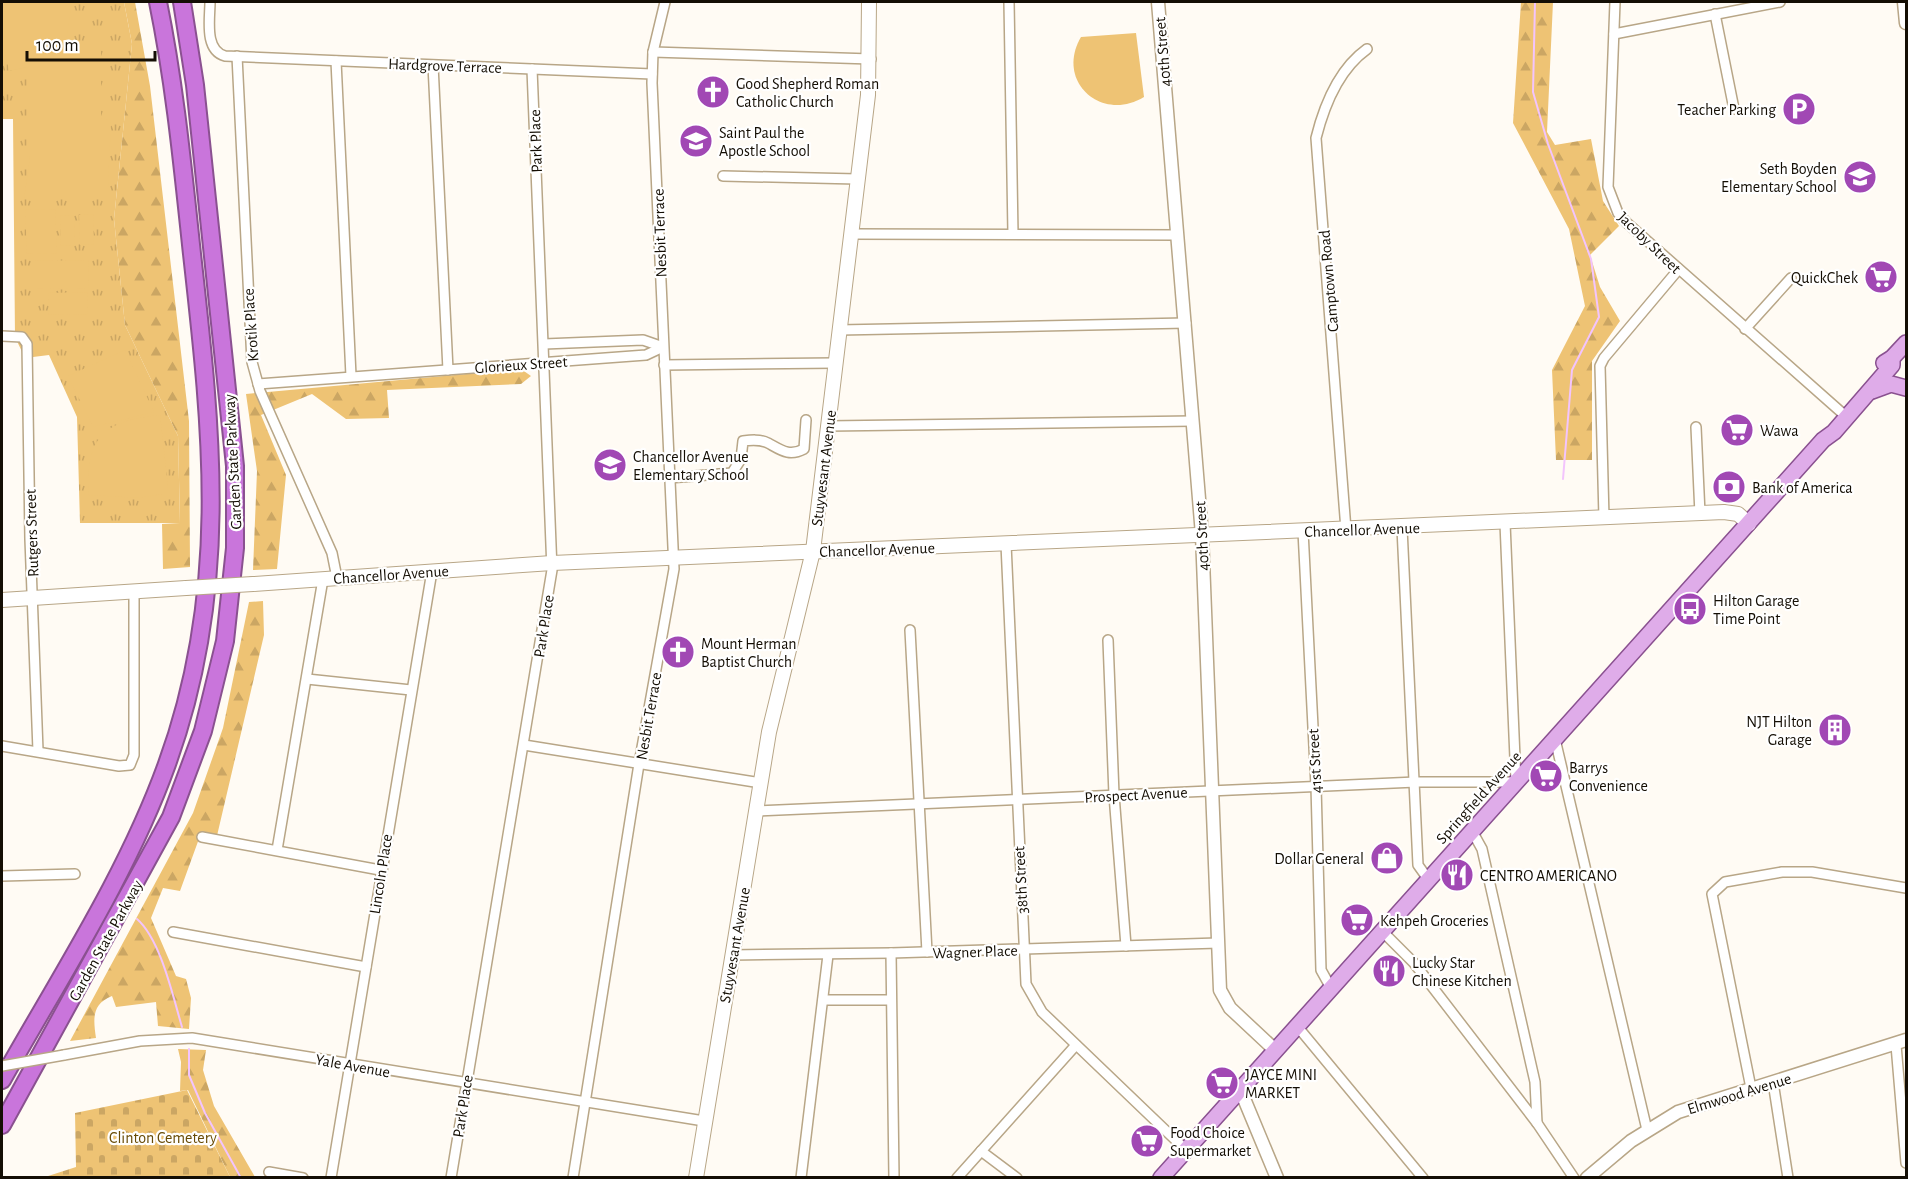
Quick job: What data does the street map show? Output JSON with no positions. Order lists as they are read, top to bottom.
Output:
{
  "streets": {
    "highway": ["Garden State Parkway"],
    "main road": ["Stuyvesant Avenue", "Chancellor Avenue", "Springfield Avenue"],
    "street": [
      "40th Street",
      "Hardgrove Terrace",
      "Park Place",
      "Nesbit Terrace",
      "Jacoby Street",
      "Camptown Road",
      "Krotik Place",
      "Glorieux Street",
      "Rutgers Street",
      "41st Street",
      "Prospect Avenue",
      "Lincoln Place",
      "38th Street",
      "Wagner Place",
      "Yale Avenue",
      "Elmwood Avenue"
    ]
  },
  "crossings": [
    ["40th Street", "Chancellor Avenue"],
    ["40th Street", "Prospect Avenue"],
    ["40th Street", "Springfield Avenue"],
    ["40th Street", "Wagner Place"],
    ["Hardgrove Terrace", "Park Place"],
    ["Hardgrove Terrace", "Nesbit Terrace"],
    ["Hardgrove Terrace", "Krotik Place"],
    ["Park Place", "Glorieux Street"],
    ["Park Place", "Chancellor Avenue"],
    ["Park Place", "Yale Avenue"],
    ["Nesbit Terrace", "Glorieux Street"],
    ["Nesbit Terrace", "Chancellor Avenue"],
    ["Nesbit Terrace", "Yale Avenue"],
    ["Jacoby Street", "Springfield Avenue"],
    ["Camptown Road", "Chancellor Avenue"],
    ["Krotik Place", "Glorieux Street"],
    ["Krotik Place", "Chancellor Avenue"],
    ["Stuyvesant Avenue", "Chancellor Avenue"],
    ["Stuyvesant Avenue", "Prospect Avenue"],
    ["Stuyvesant Avenue", "Wagner Place"],
    ["Stuyvesant Avenue", "Yale Avenue"],
    ["Chancellor Avenue", "Rutgers Street"],
    ["Chancellor Avenue", "41st Street"],
    ["Chancellor Avenue", "Springfield Avenue"],
    ["Chancellor Avenue", "Lincoln Place"],
    ["Chancellor Avenue", "38th Street"],
    ["41st Street", "Prospect Avenue"],
    ["41st Street", "Springfield Avenue"],
    ["Prospect Avenue", "Springfield Avenue"],
    ["Prospect Avenue", "38th Street"],
    ["Springfield Avenue", "38th Street"],
    ["Lincoln Place", "Yale Avenue"],
    ["38th Street", "Wagner Place"]
  ],
  "parks": ["Clinton Cemetery"],
  "places": {
    "church": ["Good Shepherd Roman Catholic Church", "Mount Herman Baptist Church"],
    "parking": ["Teacher Parking"],
    "school or university": ["Saint Paul the Apostle School", "Seth Boyden Elementary School", "Chancellor Avenue Elementary School"],
    "supermarket": [
      "QuickChek",
      "Wawa",
      "Barrys Convenience",
      "Kehpeh Groceries",
      "JAYCE MINI MARKET",
      "Food Choice Supermarket"
    ],
    "bank": ["Bank of America"],
    "bus stop": ["Hilton Garage Time Point"],
    "building": ["NJT Hilton Garage"],
    "shop": ["Dollar General"],
    "restaurant": ["CENTRO AMERICANO", "Lucky Star Chinese Kitchen"]
  },
  "scale_bar": "100 m"
}
